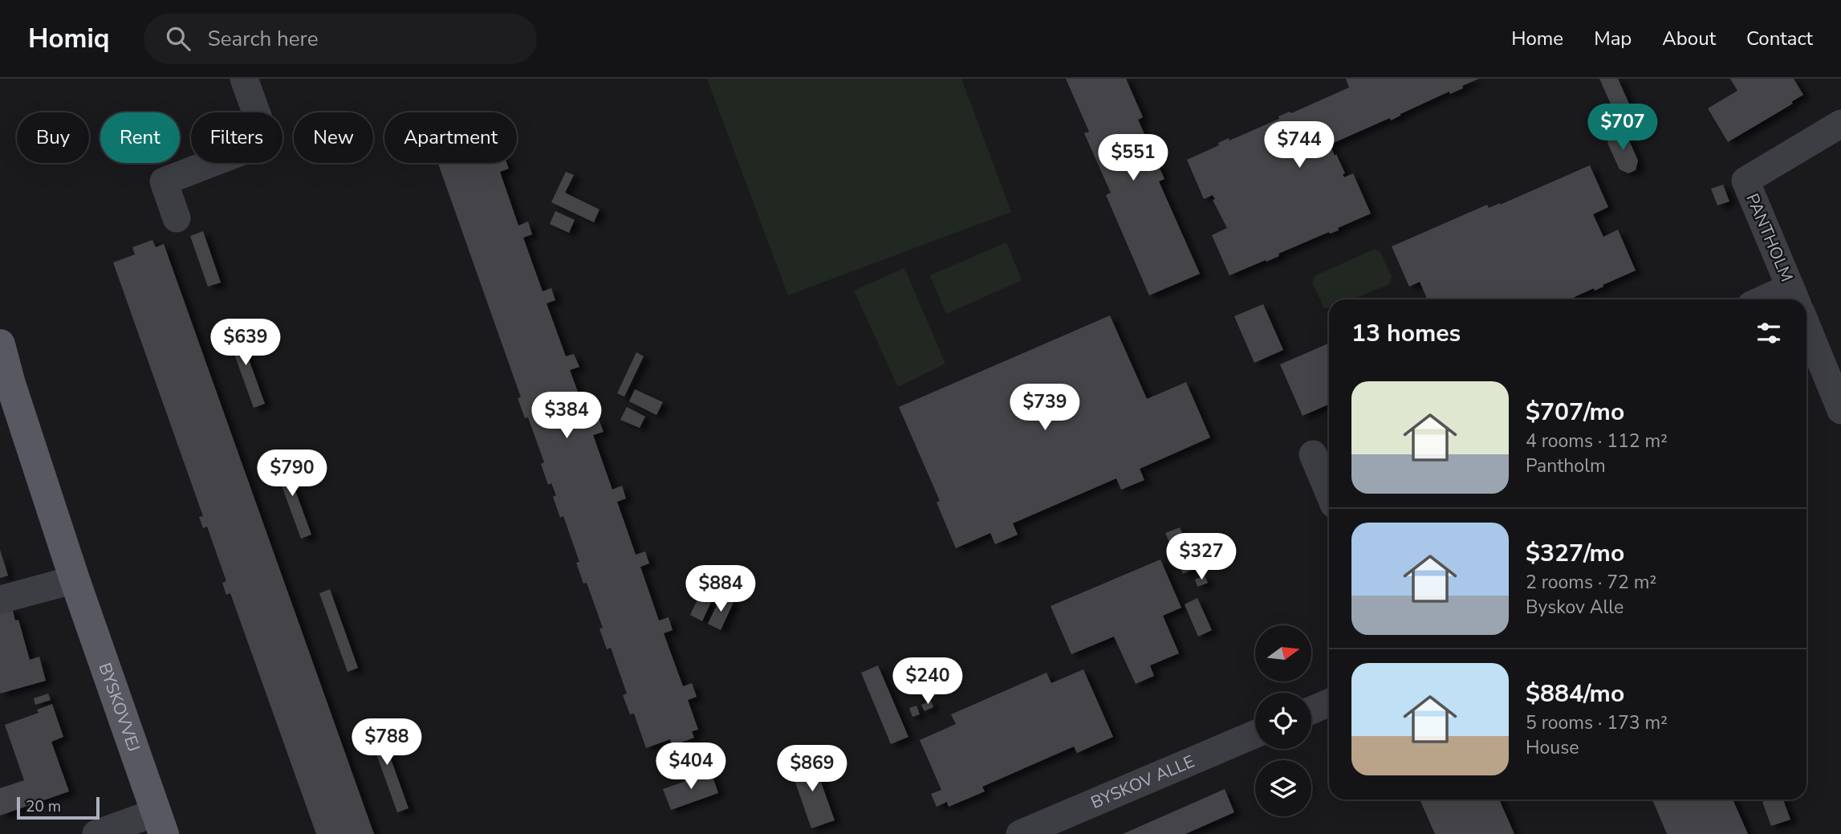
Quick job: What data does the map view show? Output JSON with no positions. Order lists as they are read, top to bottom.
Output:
{
  "streets": {
    "main road": ["BYSKOVVEJ"],
    "street": ["PANTHOLM", "BYSKOV ALLE"]
  },
  "scale_bar": "20 m",
  "north": "right",
  "page": {
    "header": "Homiq",
    "search": "Search here",
    "nav": [
      "Home",
      "Map",
      "About",
      "Contact"
    ],
    "price": [
      "$707",
      "$744",
      "$551",
      "$639",
      "$739",
      "$384",
      "$790",
      "$327",
      "$884",
      "$240",
      "$788",
      "$404",
      "$869"
    ],
    "chip": [
      "Buy",
      "Rent",
      "Filters",
      "New",
      "Apartment"
    ],
    "heading": "13 homes",
    "list": [
      {
        "name": "$707/mo",
        "note": "4 rooms · 112 m² · Pantholm"
      },
      {
        "name": "$327/mo",
        "note": "2 rooms · 72 m² · Byskov Alle"
      },
      {
        "name": "$884/mo",
        "note": "5 rooms · 173 m² · House"
      }
    ],
    "scale": "20 m"
  }
}
